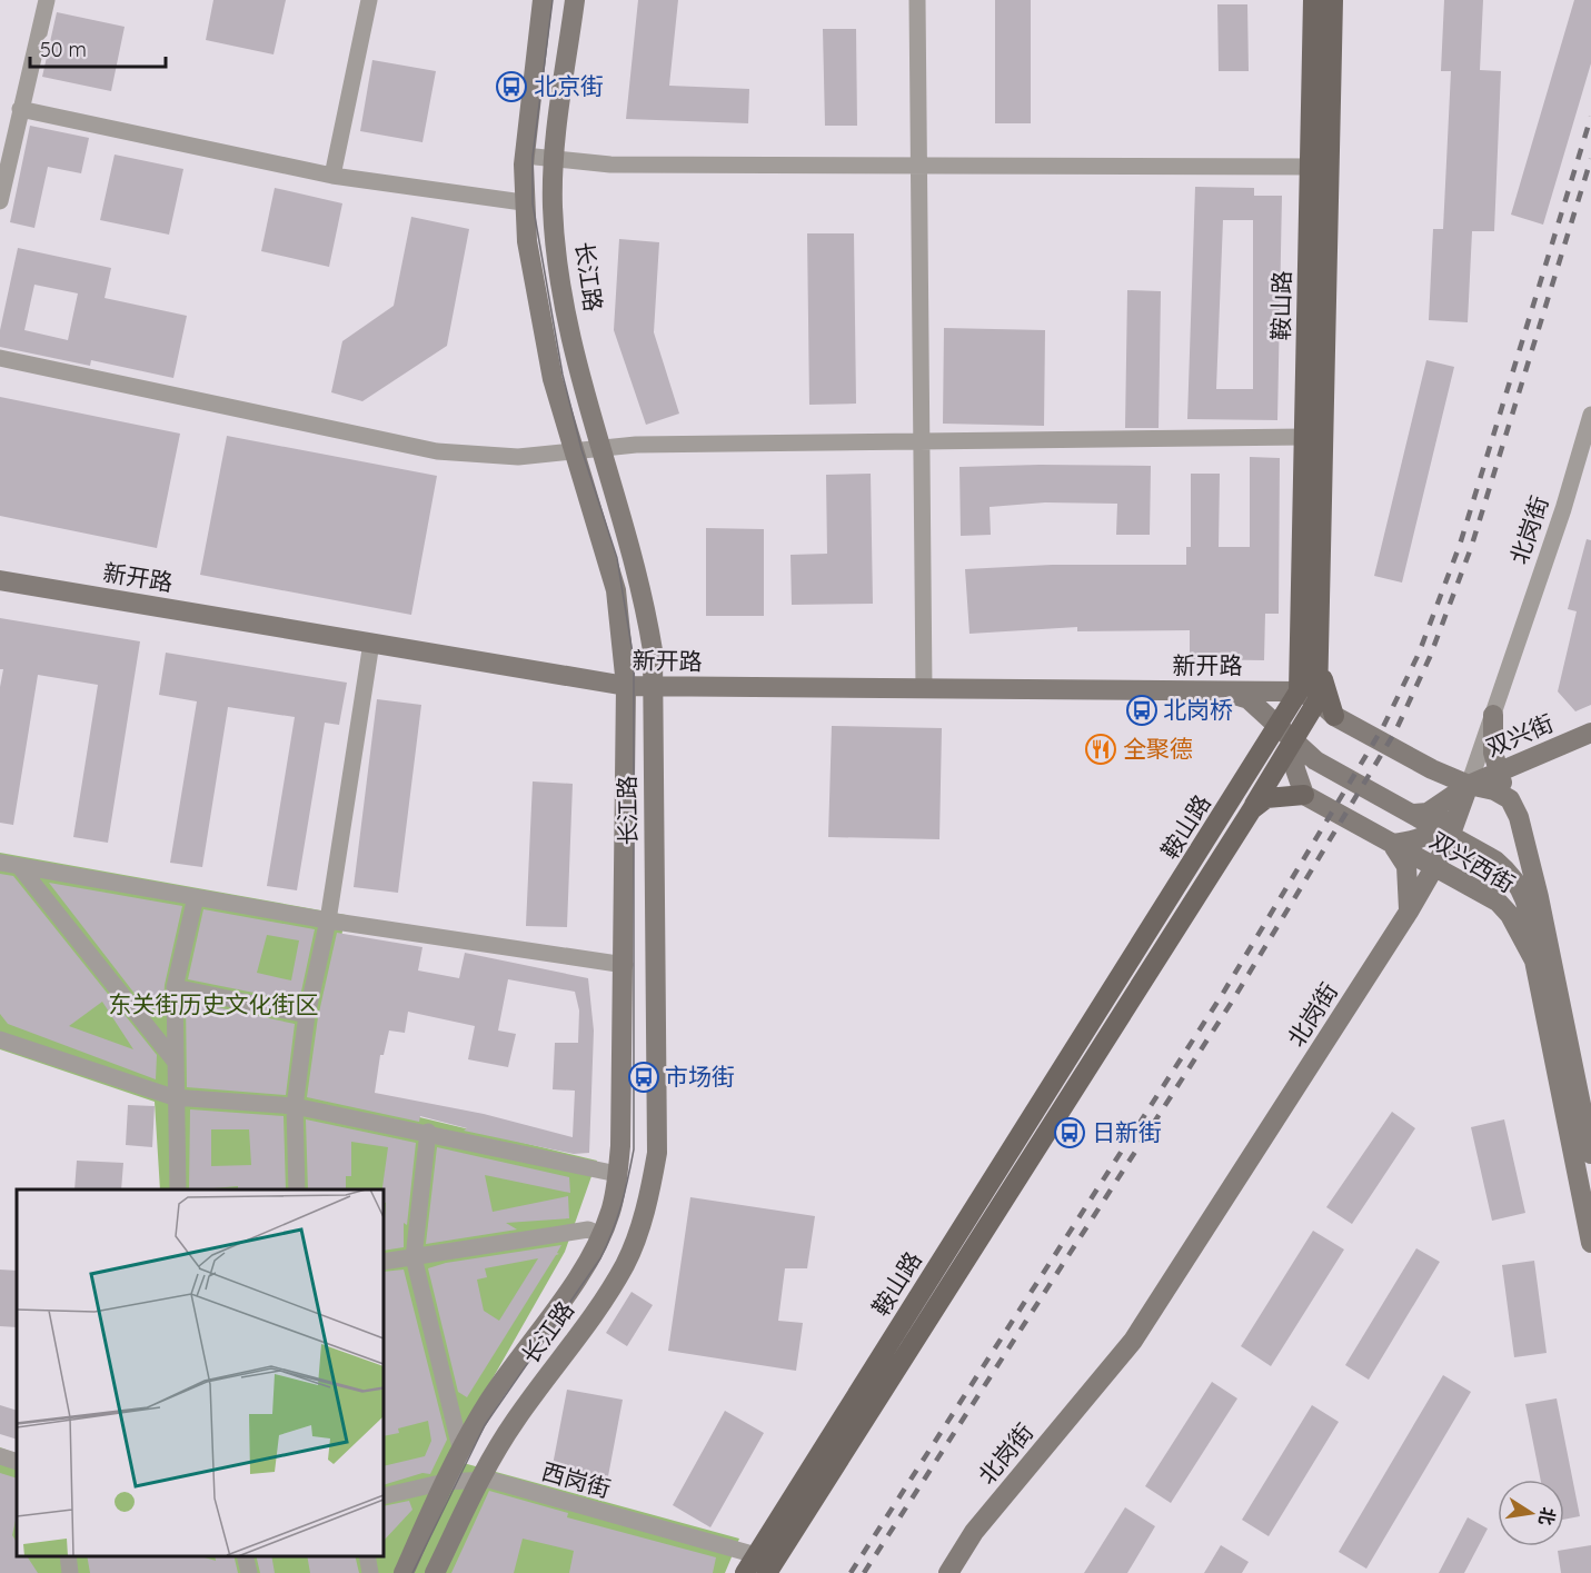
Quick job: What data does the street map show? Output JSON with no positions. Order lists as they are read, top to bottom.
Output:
{
  "streets": {
    "main road": [
      "长江路",
      "鞍山路",
      "北岗街",
      "新开路",
      "双兴街",
      "双兴西街"
    ],
    "street": ["西岗街"]
  },
  "crossings": [
    ["长江路", "新开路"],
    ["长江路", "西岗街"],
    ["鞍山路", "新开路"],
    ["鞍山路", "西岗街"],
    ["北岗街", "双兴街"],
    ["北岗街", "双兴西街"],
    ["双兴街", "双兴西街"]
  ],
  "parks": ["东关街历史文化街区"],
  "places": {
    "bus stop": [
      "北京街",
      "北岗桥",
      "市场街",
      "日新街"
    ],
    "restaurant": ["全聚德"]
  },
  "scale_bar": "50 m",
  "north": "right"
}
